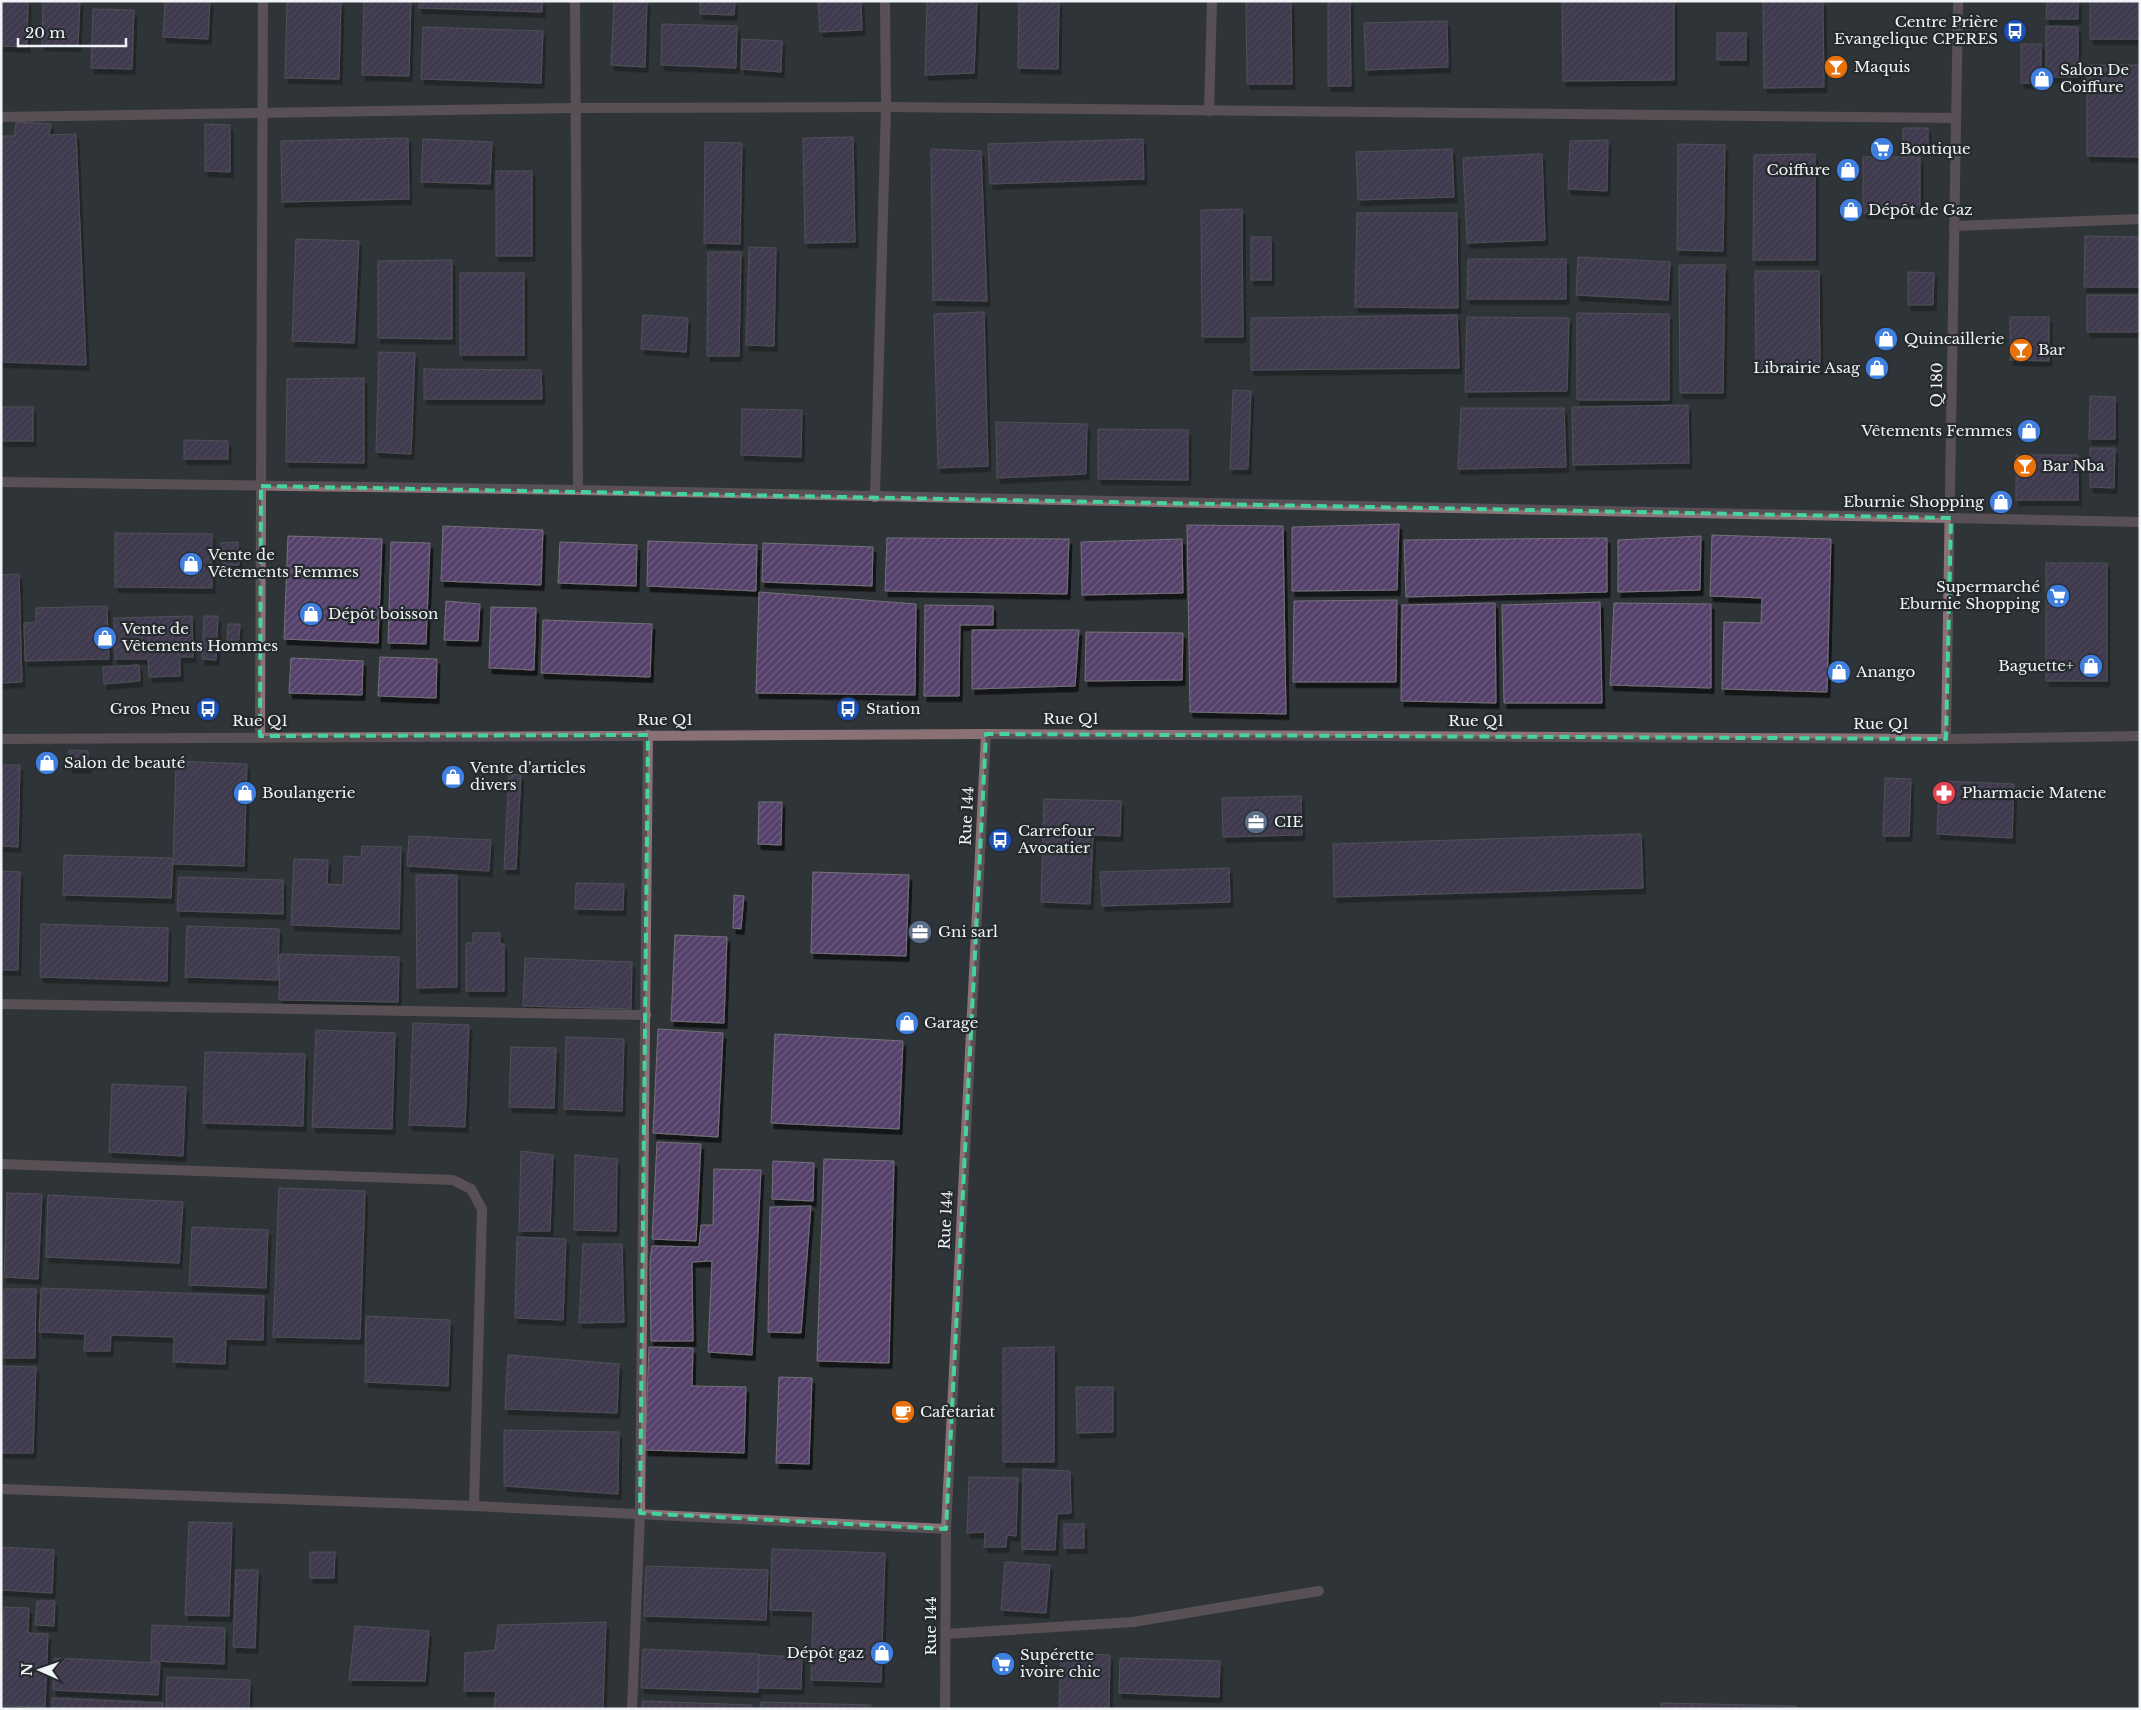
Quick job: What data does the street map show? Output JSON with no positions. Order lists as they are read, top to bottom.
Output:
{
  "streets": {
    "street": ["Q 180", "Rue Q1", "Rue 144"]
  },
  "crossings": [
    ["Q 180", "Rue Q1"],
    ["Rue Q1", "Rue 144"]
  ],
  "places": {
    "bus stop": [
      "Centre Prière Evangelique CPERES",
      "Gros Pneu",
      "Station",
      "Carrefour Avocatier"
    ],
    "bar": ["Maquis", "Bar", "Bar Nba"],
    "shop": [
      "Salon De Coiffure",
      "Coiffure",
      "Dépôt de Gaz",
      "Quincaillerie",
      "Librairie Asag",
      "Vêtements Femmes",
      "Eburnie Shopping",
      "Vente de Vêtements Femmes",
      "Dépôt boisson",
      "Vente de Vêtements Hommes",
      "Baguette+",
      "Anango",
      "Salon de beauté",
      "Vente d'articles divers",
      "Boulangerie",
      "Garage",
      "Dépôt gaz"
    ],
    "supermarket": ["Boutique", "Supermarché Eburnie Shopping", "Supérette ivoire chic"],
    "pharmacy": ["Pharmacie Matene"],
    "office": ["CIE", "Gni sarl"],
    "cafe": ["Cafetariat"]
  },
  "scale_bar": "20 m",
  "north": "left"
}
